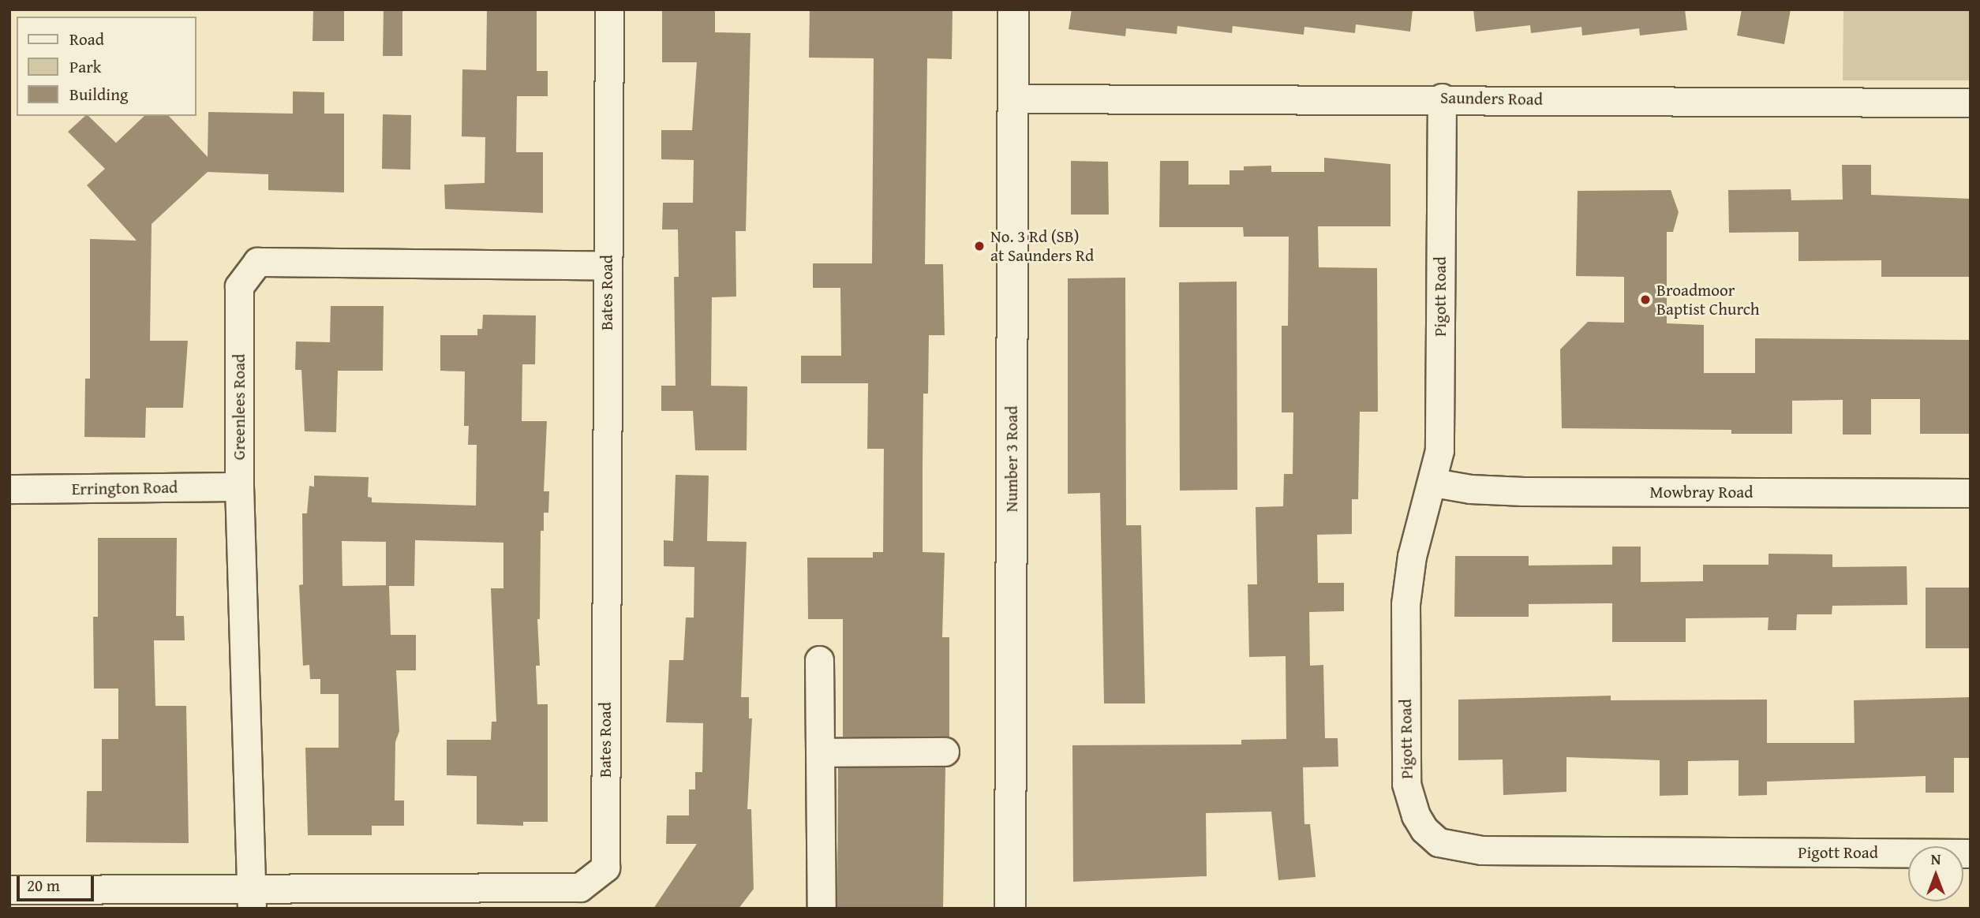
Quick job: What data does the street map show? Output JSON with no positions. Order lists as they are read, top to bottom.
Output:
{
  "streets": {
    "main road": ["Number 3 Road"],
    "street": [
      "Saunders Road",
      "Bates Road",
      "Pigott Road",
      "Greenlees Road",
      "Errington Road",
      "Mowbray Road"
    ]
  },
  "crossings": [
    ["Saunders Road", "Pigott Road"],
    ["Saunders Road", "Number 3 Road"],
    ["Bates Road", "Greenlees Road"],
    ["Pigott Road", "Mowbray Road"],
    ["Greenlees Road", "Errington Road"]
  ],
  "places": ["No. 3 Rd (SB) at Saunders Rd", "Broadmoor Baptist Church"],
  "legend": ["Road", "Park", "Building"],
  "scale_bar": "20 m",
  "north": "top"
}
